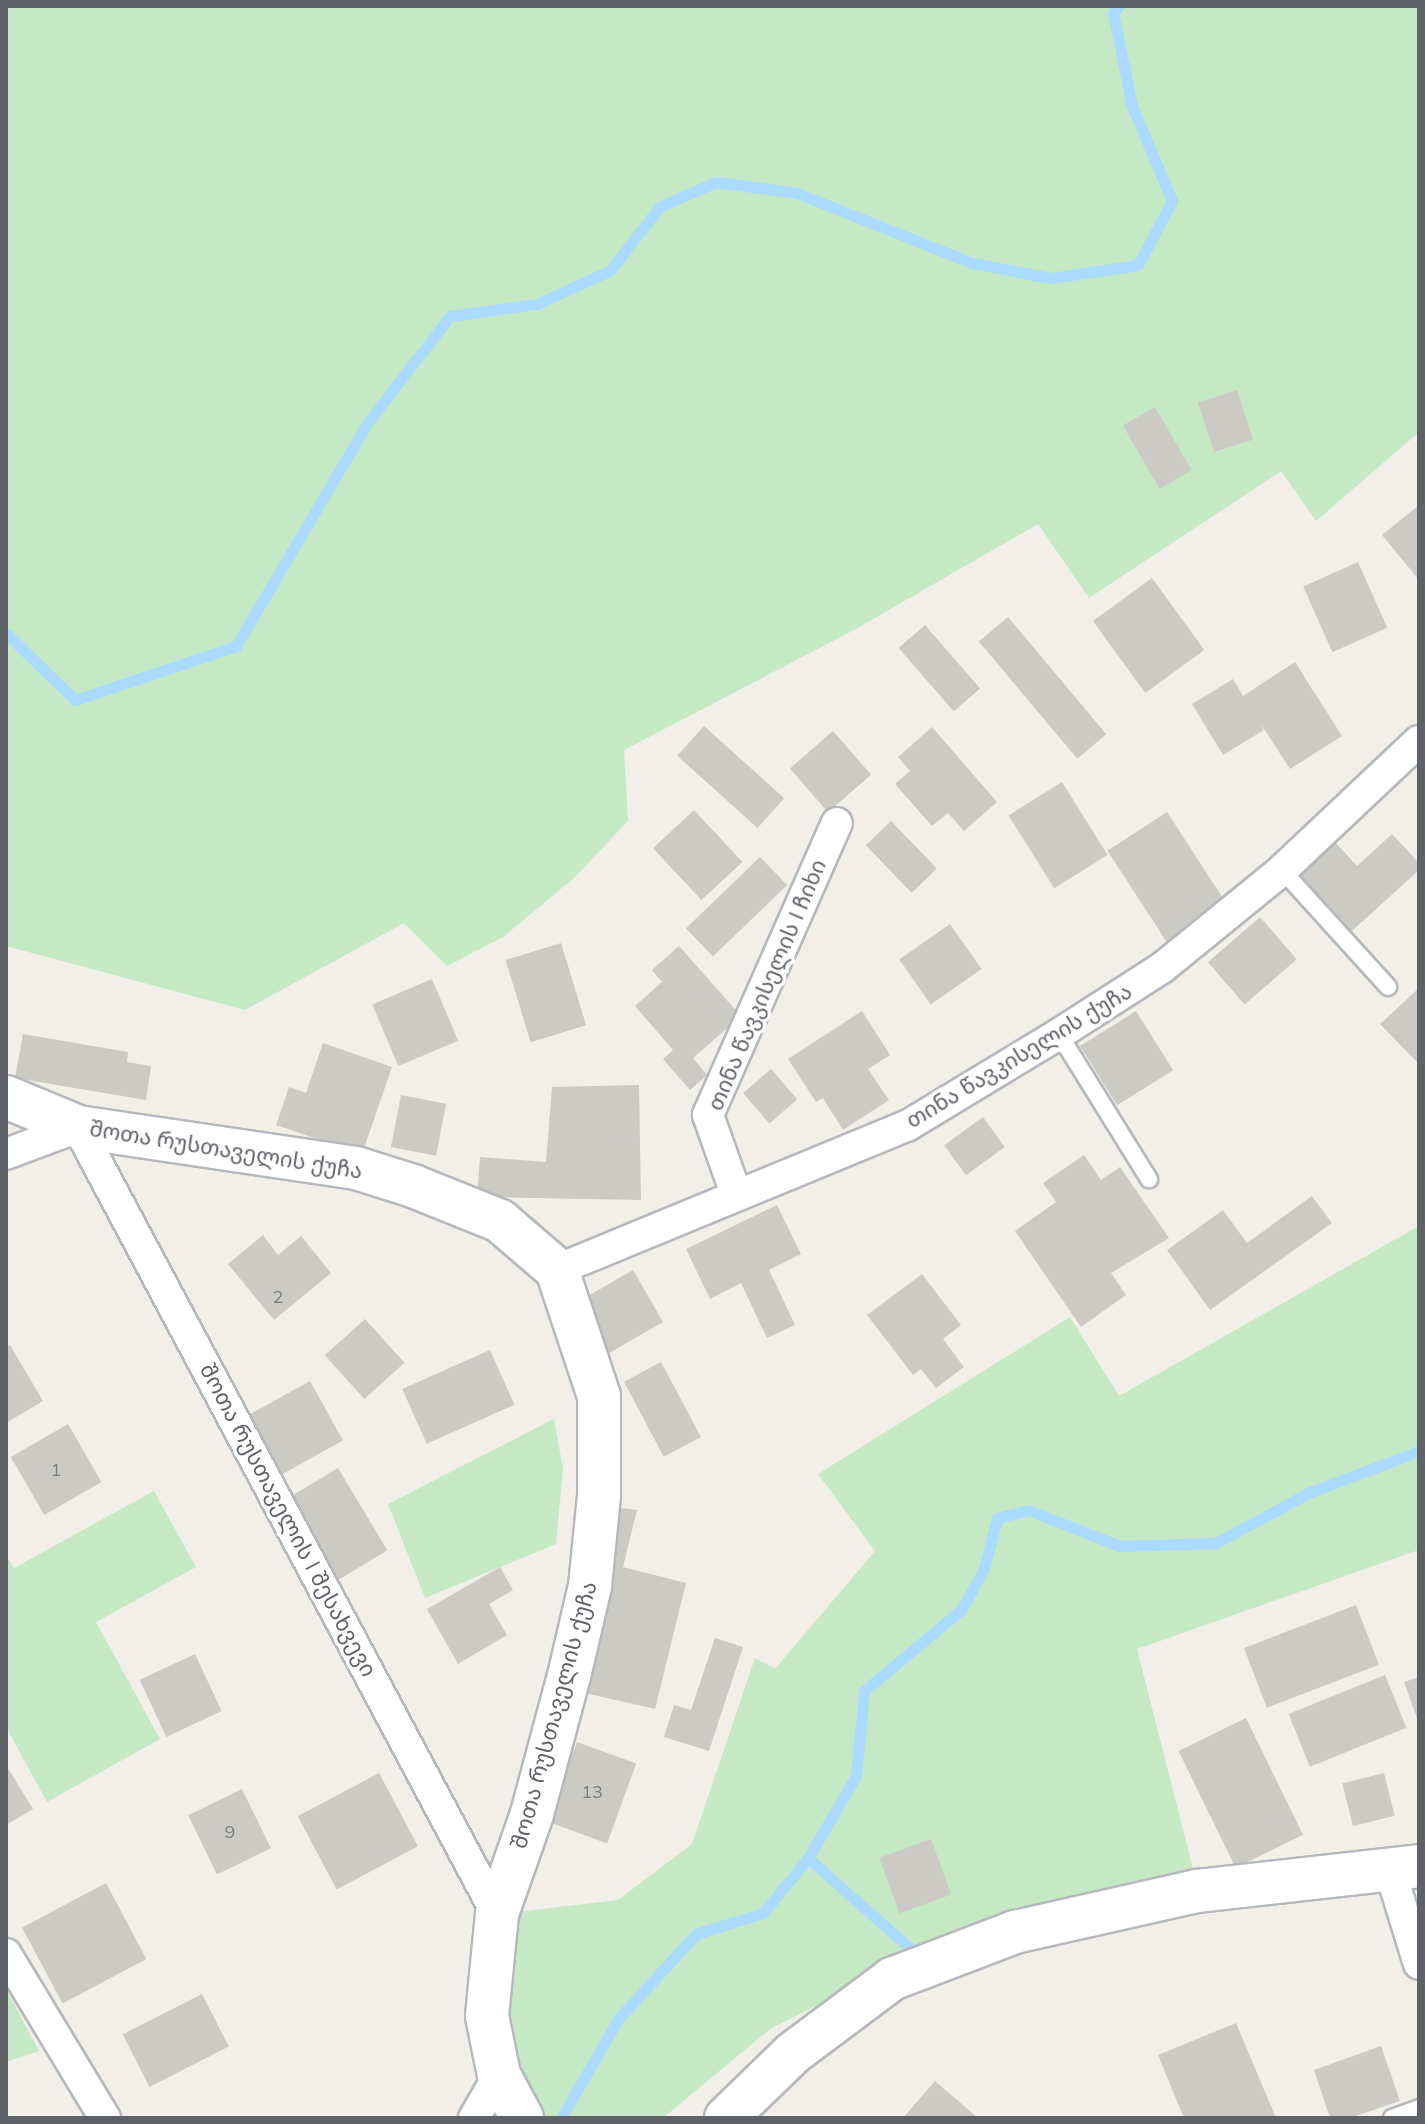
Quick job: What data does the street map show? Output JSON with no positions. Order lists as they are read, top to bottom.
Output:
{
  "streets": {
    "street": [
      "თინა წავკისელის I ჩიხი",
      "თინა წავკისელის ქუჩა",
      "შოთა რუსთაველის ქუჩა",
      "შოთა რუსთაველის I შესახვევი"
    ]
  },
  "crossings": [
    ["თინა წავკისელის I ჩიხი", "თინა წავკისელის ქუჩა"],
    ["თინა წავკისელის ქუჩა", "შოთა რუსთაველის ქუჩა"],
    ["შოთა რუსთაველის ქუჩა", "შოთა რუსთაველის I შესახვევი"]
  ],
  "house_numbers": [
    "2",
    "1",
    "13",
    "9"
  ]
}
